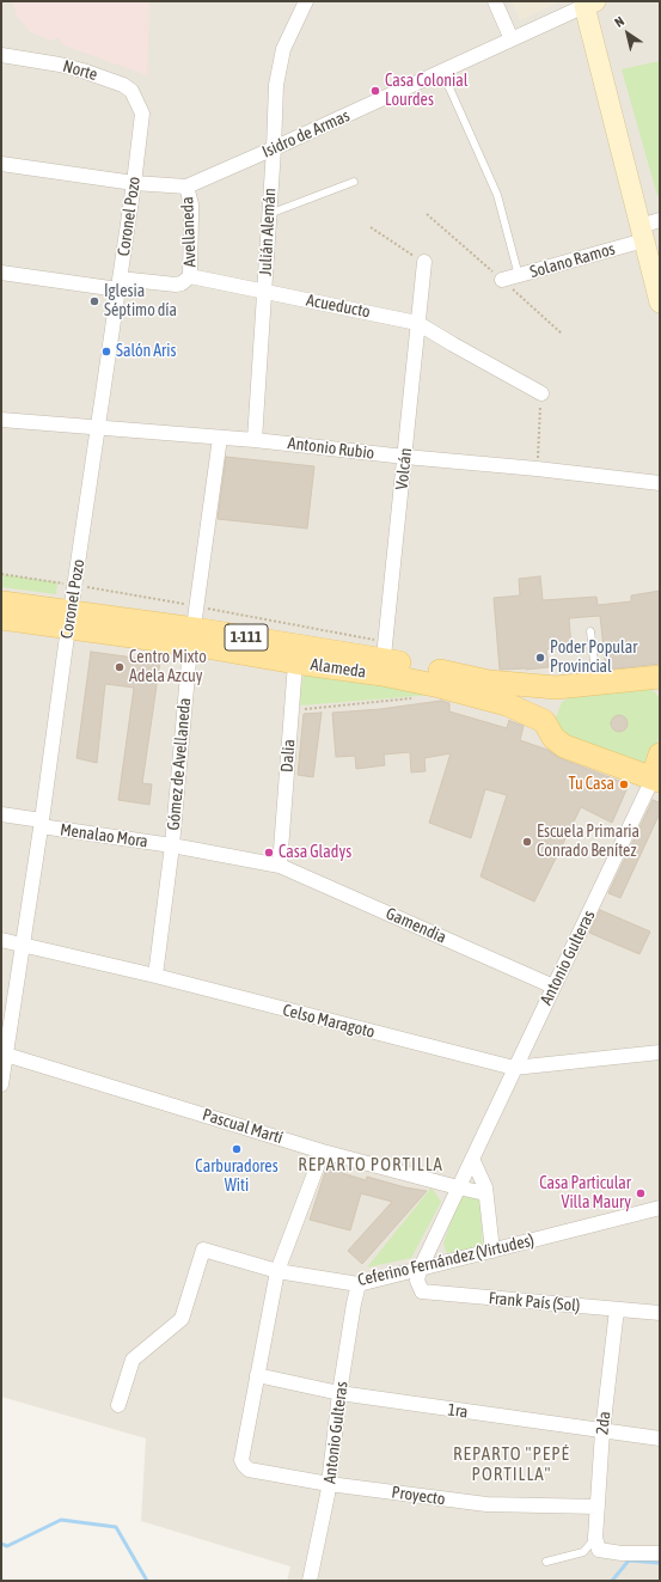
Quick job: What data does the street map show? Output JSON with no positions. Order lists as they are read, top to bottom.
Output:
{
  "streets": {
    "main road": ["1-111", "Alameda", "Antonio Gulteras"],
    "street": [
      "Norte",
      "Isidro de Armas",
      "Coronel Pozo",
      "Avellaneda",
      "Julián Alemán",
      "Solano Ramos",
      "Acueducto",
      "Antonio Rubio",
      "Volcán",
      "Dalia",
      "Gómez de Avellaneda",
      "Menalao Mora",
      "Gamendia",
      "Celso Maragoto",
      "Pascual Martí",
      "Ceferino Fernández (Virtudes)",
      "Frank País (Sol)",
      "1ra",
      "2da",
      "Proyecto"
    ]
  },
  "crossings": [
    ["Norte", "Coronel Pozo"],
    ["Isidro de Armas", "Coronel Pozo"],
    ["Isidro de Armas", "Avellaneda"],
    ["Isidro de Armas", "Julián Alemán"],
    ["Coronel Pozo", "Acueducto"],
    ["Coronel Pozo", "Antonio Rubio"],
    ["Coronel Pozo", "Alameda"],
    ["Coronel Pozo", "Menalao Mora"],
    ["Coronel Pozo", "Celso Maragoto"],
    ["Coronel Pozo", "Pascual Martí"],
    ["Avellaneda", "Acueducto"],
    ["Julián Alemán", "Acueducto"],
    ["Julián Alemán", "Antonio Rubio"],
    ["Acueducto", "Volcán"],
    ["Antonio Rubio", "Volcán"],
    ["Antonio Rubio", "Gómez de Avellaneda"],
    ["Volcán", "Alameda"],
    ["Alameda", "Dalia"],
    ["Alameda", "Gómez de Avellaneda"],
    ["Dalia", "Menalao Mora"],
    ["Dalia", "Gamendia"],
    ["Gómez de Avellaneda", "Menalao Mora"],
    ["Gómez de Avellaneda", "Celso Maragoto"],
    ["Menalao Mora", "Gamendia"],
    ["Gamendia", "Antonio Gulteras"],
    ["Antonio Gulteras", "Celso Maragoto"],
    ["Antonio Gulteras", "Pascual Martí"],
    ["Antonio Gulteras", "Ceferino Fernández (Virtudes)"],
    ["Antonio Gulteras", "Frank País (Sol)"],
    ["Antonio Gulteras", "1ra"],
    ["Antonio Gulteras", "Proyecto"],
    ["Ceferino Fernández (Virtudes)", "Frank País (Sol)"],
    ["Frank País (Sol)", "2da"],
    ["1ra", "2da"],
    ["1ra", "Proyecto"],
    ["2da", "Proyecto"]
  ],
  "districts": ["REPARTO PORTILLA", "REPARTO \"PEPÉ PORTILLA\""],
  "places": [
    "Casa Colonial Lourdes",
    "Iglesia Séptimo día",
    "Salón Aris",
    "Poder Popular Provincial",
    "Centro Mixto Adela Azcuy",
    "Tu Casa",
    "Escuela Primaria Conrado Benítez",
    "Casa Gladys",
    "Carburadores Witi",
    "Casa Particular Villa Maury"
  ],
  "north": "top left"
}
